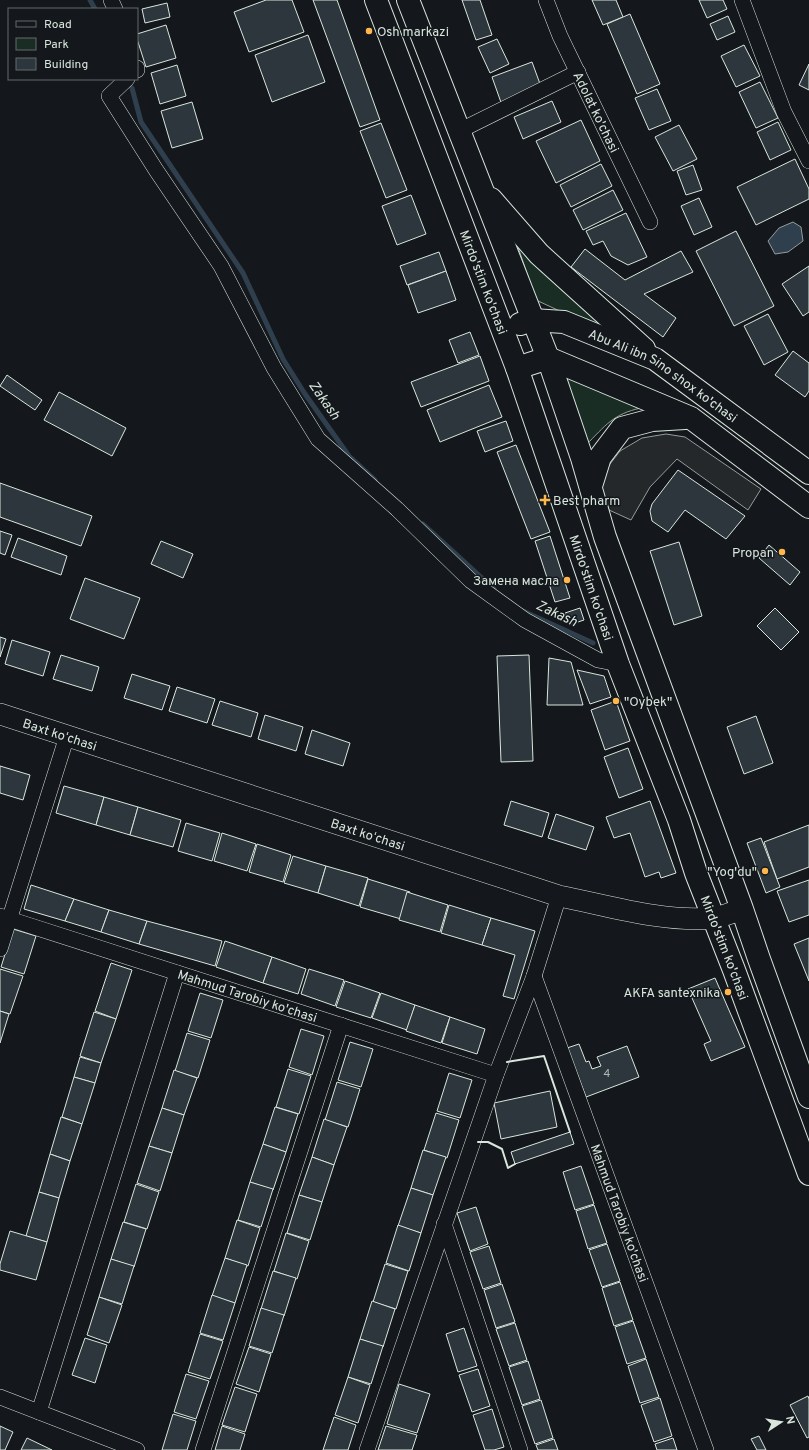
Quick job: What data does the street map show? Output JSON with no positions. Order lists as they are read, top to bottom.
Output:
{
  "streets": {
    "main road": ["Mirdo'stim ko'chasi", "Abu Ali ibn Sino shox ko'chasi", "Baxt koʻchasi"],
    "street": ["Adolat ko'chasi", "Mahmud Tarobiy ko'chasi"]
  },
  "crossings": [
    ["Mirdo'stim ko'chasi", "Abu Ali ibn Sino shox ko'chasi"],
    ["Mirdo'stim ko'chasi", "Baxt koʻchasi"]
  ],
  "water": ["Zakash"],
  "places": {
    "other": [
      "Osh markazi",
      "Propan",
      "Замена масла",
      "\"Oybek\"",
      "\"Yog'du\"",
      "AKFA santexnika"
    ],
    "health": ["Best pharm"]
  },
  "house_numbers": ["4"],
  "legend": ["Road", "Park", "Building"],
  "north": "right"
}
